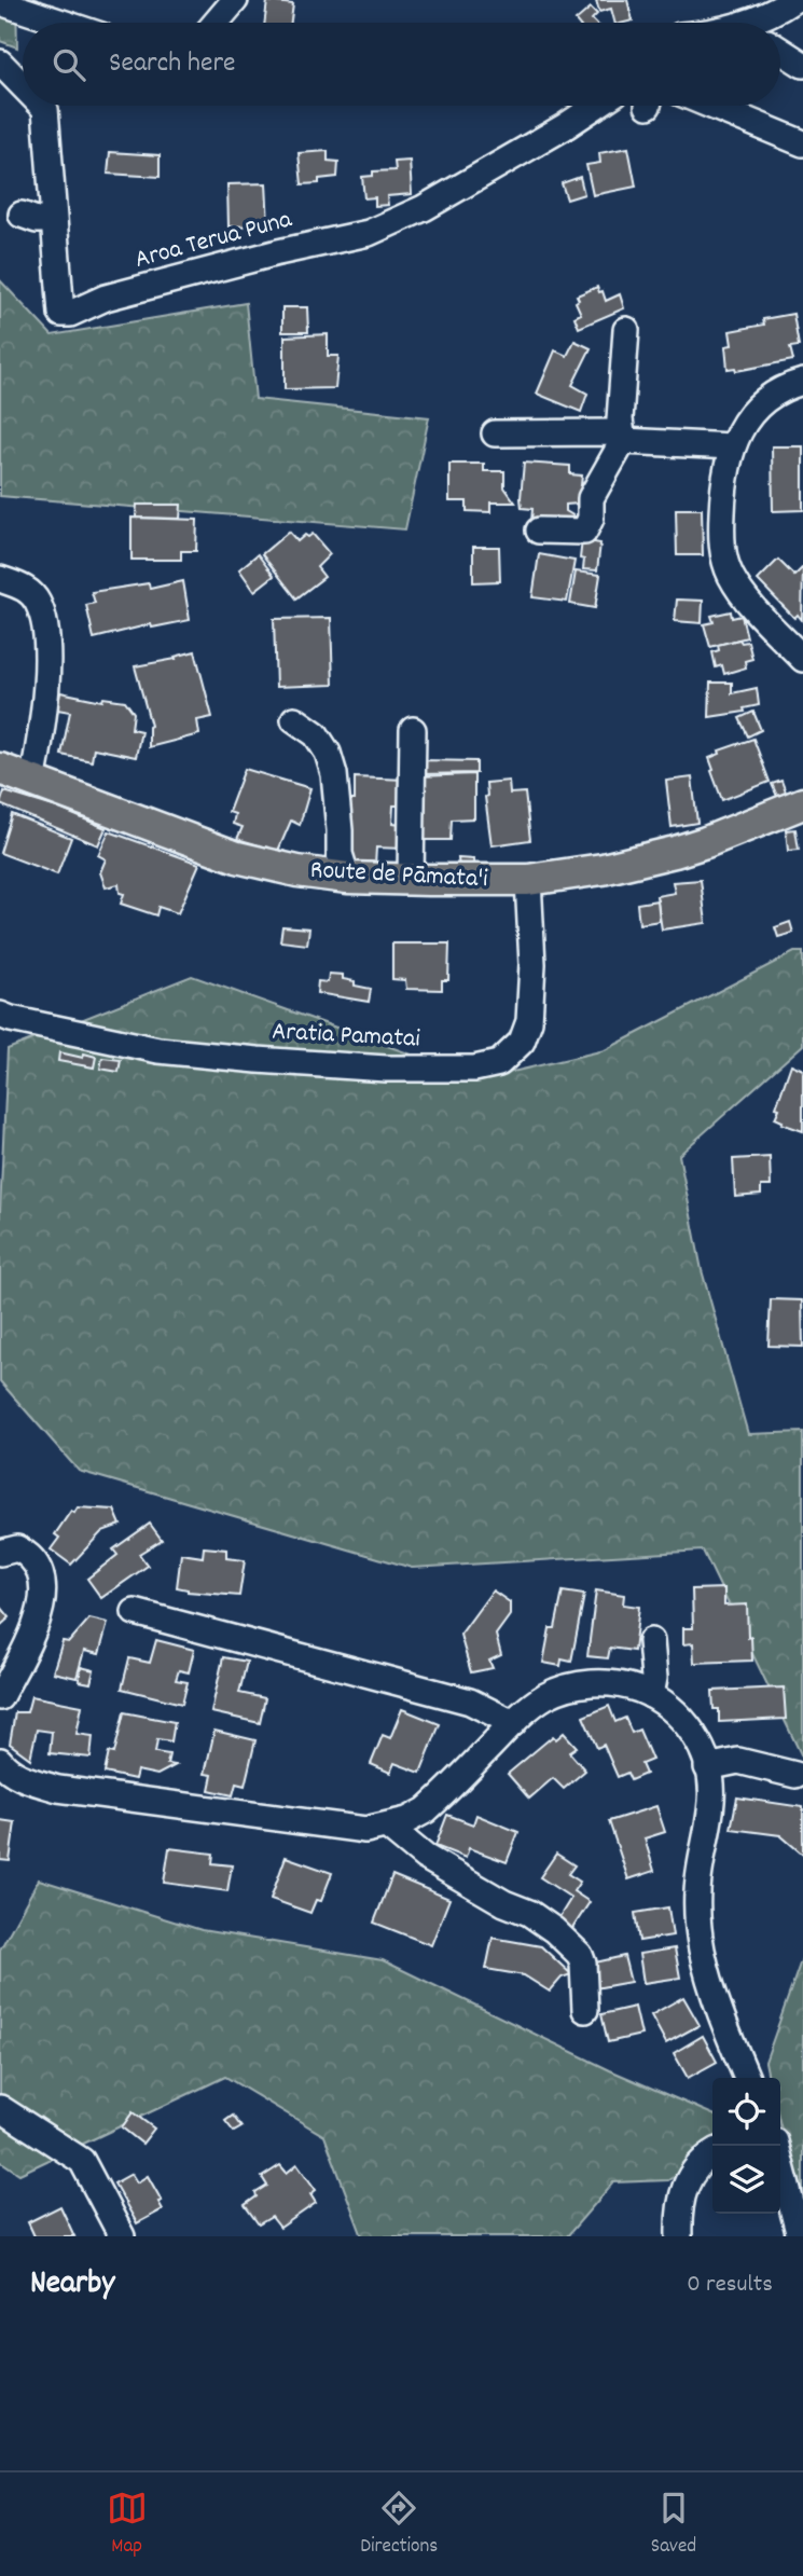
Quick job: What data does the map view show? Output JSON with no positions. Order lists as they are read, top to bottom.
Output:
{
  "streets": {
    "main road": ["Route de Pāmata'i"],
    "street": ["Aroa Terua Puna", "Aratia Pamatai"]
  },
  "crossings": [
    ["Route de Pāmata'i", "Aratia Pamatai"]
  ],
  "page": {
    "search": "Search here",
    "heading": ["Nearby", "0 results"],
    "nav": ["Map", "Directions", "Saved"]
  }
}
